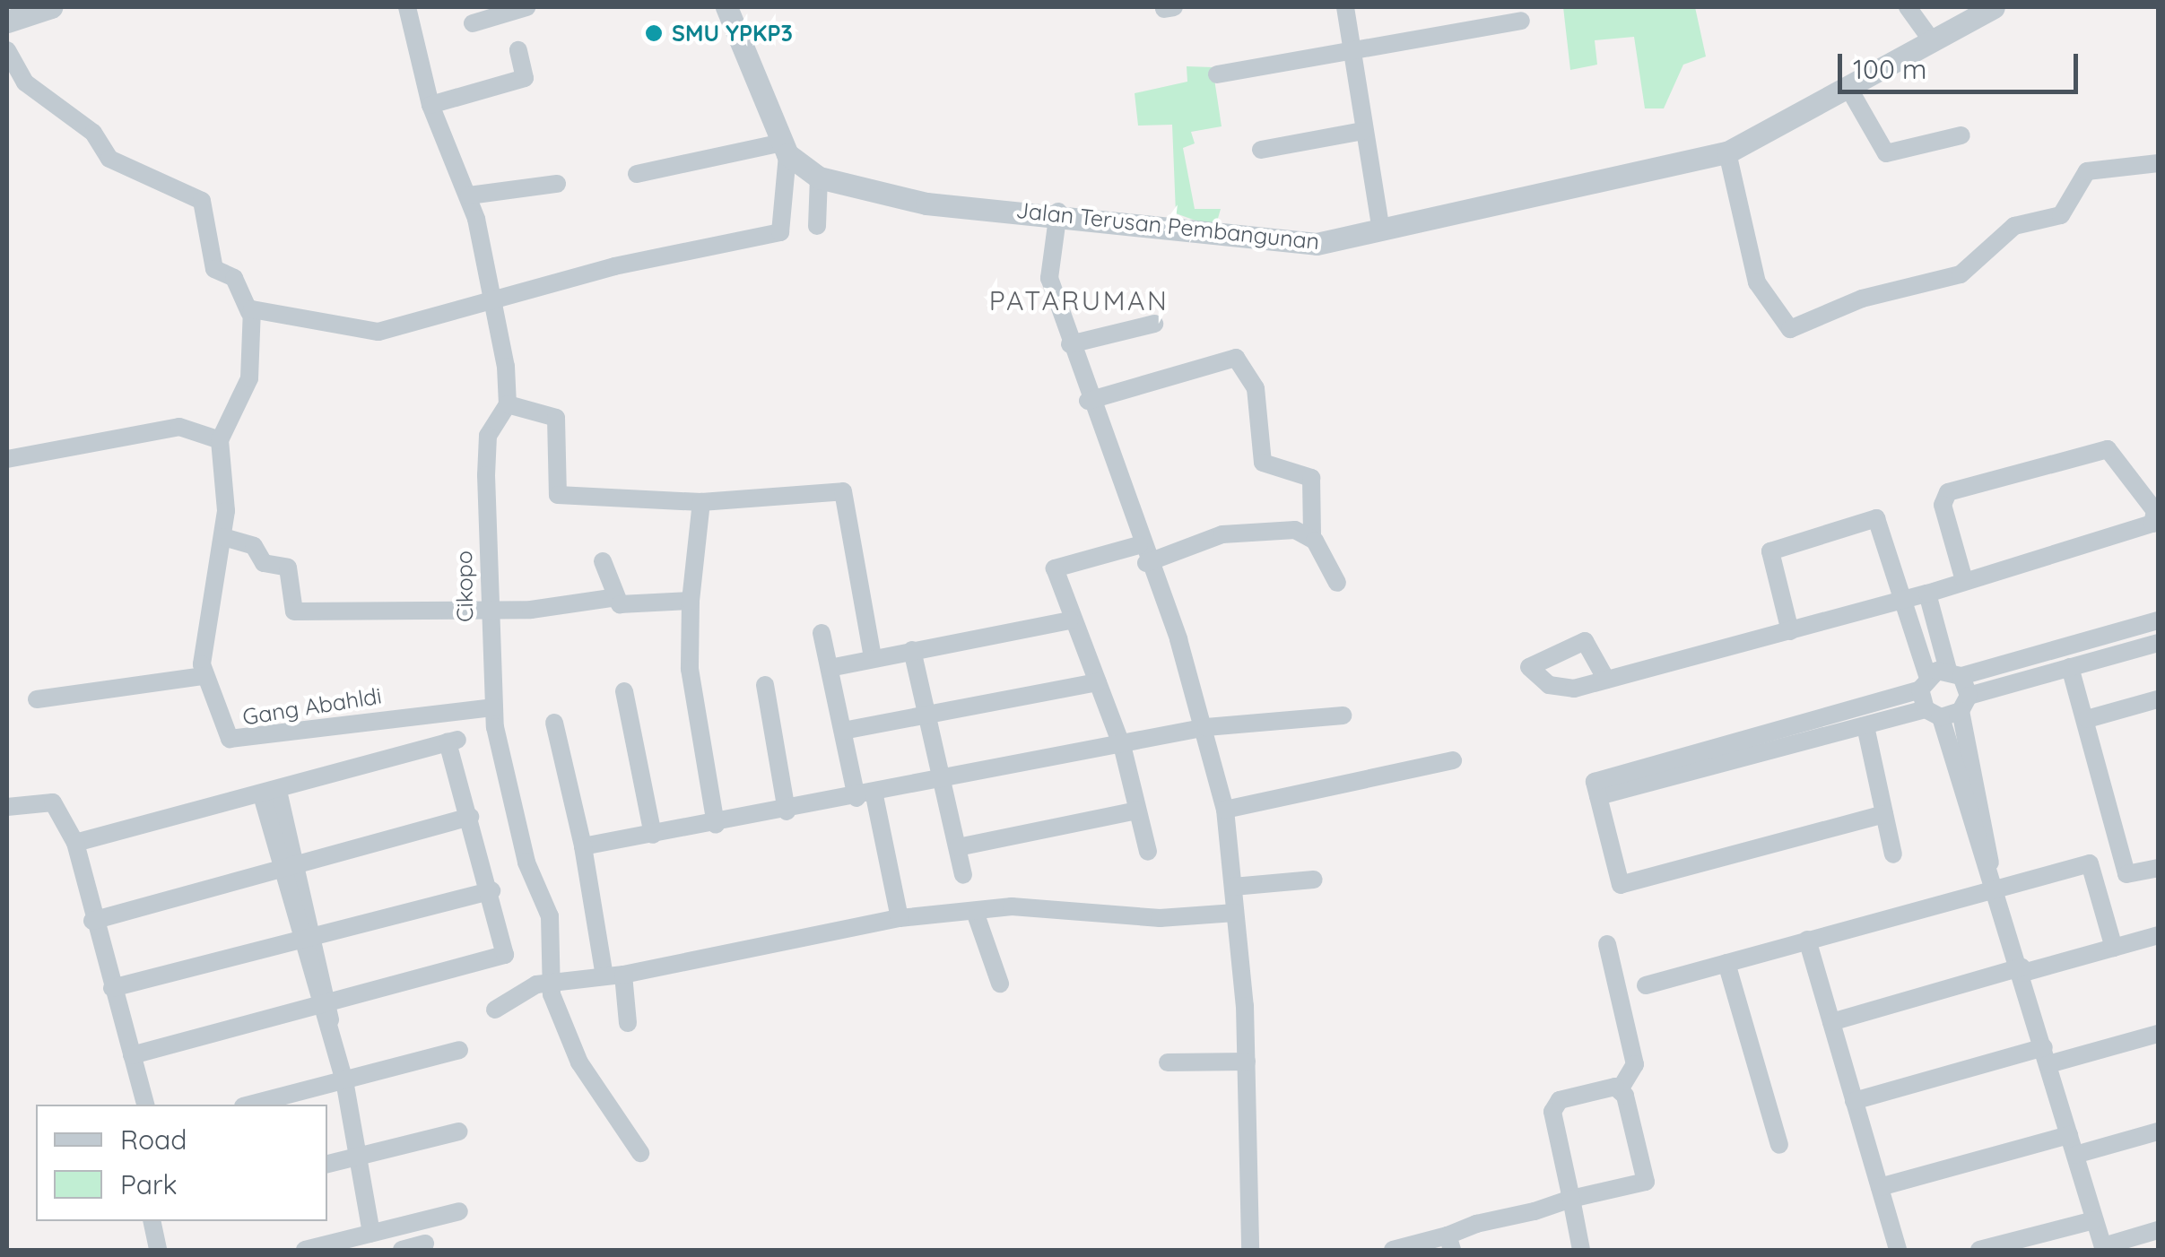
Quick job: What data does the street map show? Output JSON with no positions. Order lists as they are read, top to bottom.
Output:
{
  "streets": {
    "street": ["Jalan Terusan Pembangunan", "Cikopo", "Gang Abahldi"]
  },
  "crossings": [
    ["Cikopo", "Gang Abahldi"]
  ],
  "districts": ["PATARUMAN"],
  "places": ["SMU YPKP3"],
  "legend": ["Road", "Park"],
  "scale_bar": "100 m"
}
